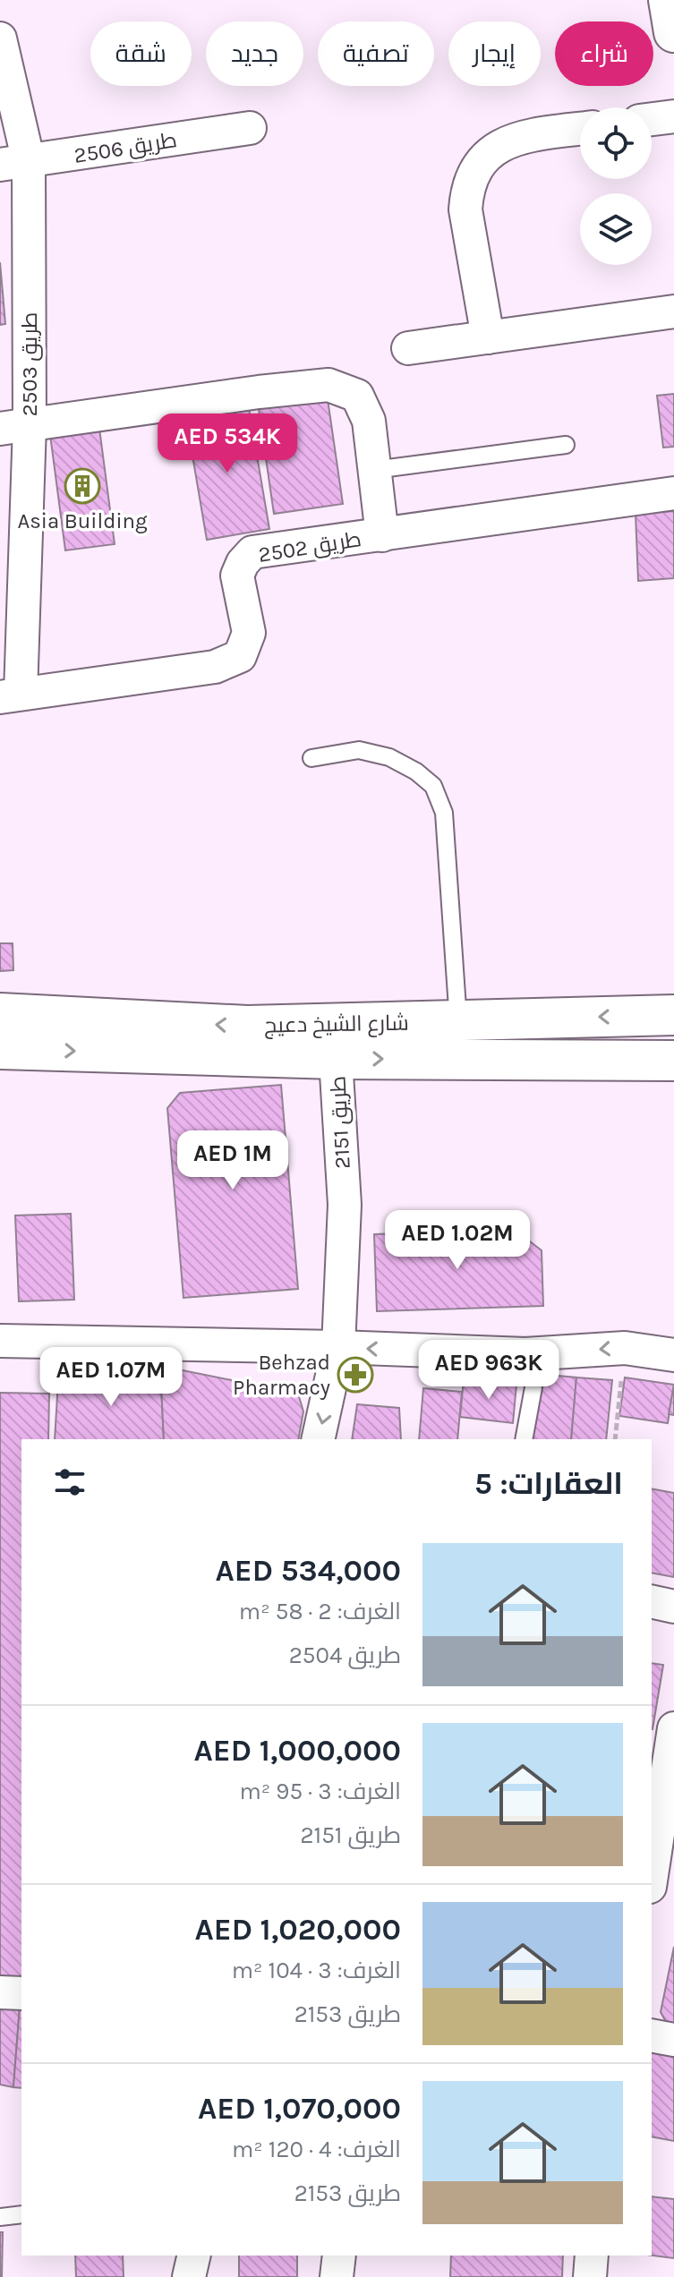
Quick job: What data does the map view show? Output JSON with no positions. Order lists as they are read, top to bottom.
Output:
{
  "streets": {
    "main road": ["شارع الشيخ دعيج"],
    "street": [
      "طريق 2506",
      "طريق 2503",
      "طريق 2502",
      "طريق 2151"
    ]
  },
  "crossings": [
    ["طريق 2506", "طريق 2503"],
    ["طريق 2503", "طريق 2502"],
    ["شارع الشيخ دعيج", "طريق 2151"]
  ],
  "places": {
    "building": ["Asia Building"],
    "pharmacy": ["Behzad Pharmacy"]
  },
  "page": {
    "chip": [
      "شراء",
      "إيجار",
      "تصفية",
      "جديد",
      "شقة"
    ],
    "price": [
      "AED 534K",
      "AED 1M",
      "AED 1.02M",
      "AED 963K",
      "AED 1.07M"
    ],
    "heading": "العقارات: 5",
    "list": [
      {
        "name": "AED 534,000",
        "note": "الغرف: 2 · 58 m² · طريق 2504"
      },
      {
        "name": "AED 1,000,000",
        "note": "الغرف: 3 · 95 m² · طريق 2151"
      },
      {
        "name": "AED 1,020,000",
        "note": "الغرف: 3 · 104 m² · طريق 2153"
      },
      {
        "name": "AED 1,070,000",
        "note": "الغرف: 4 · 120 m² · طريق 2153"
      }
    ]
  }
}
